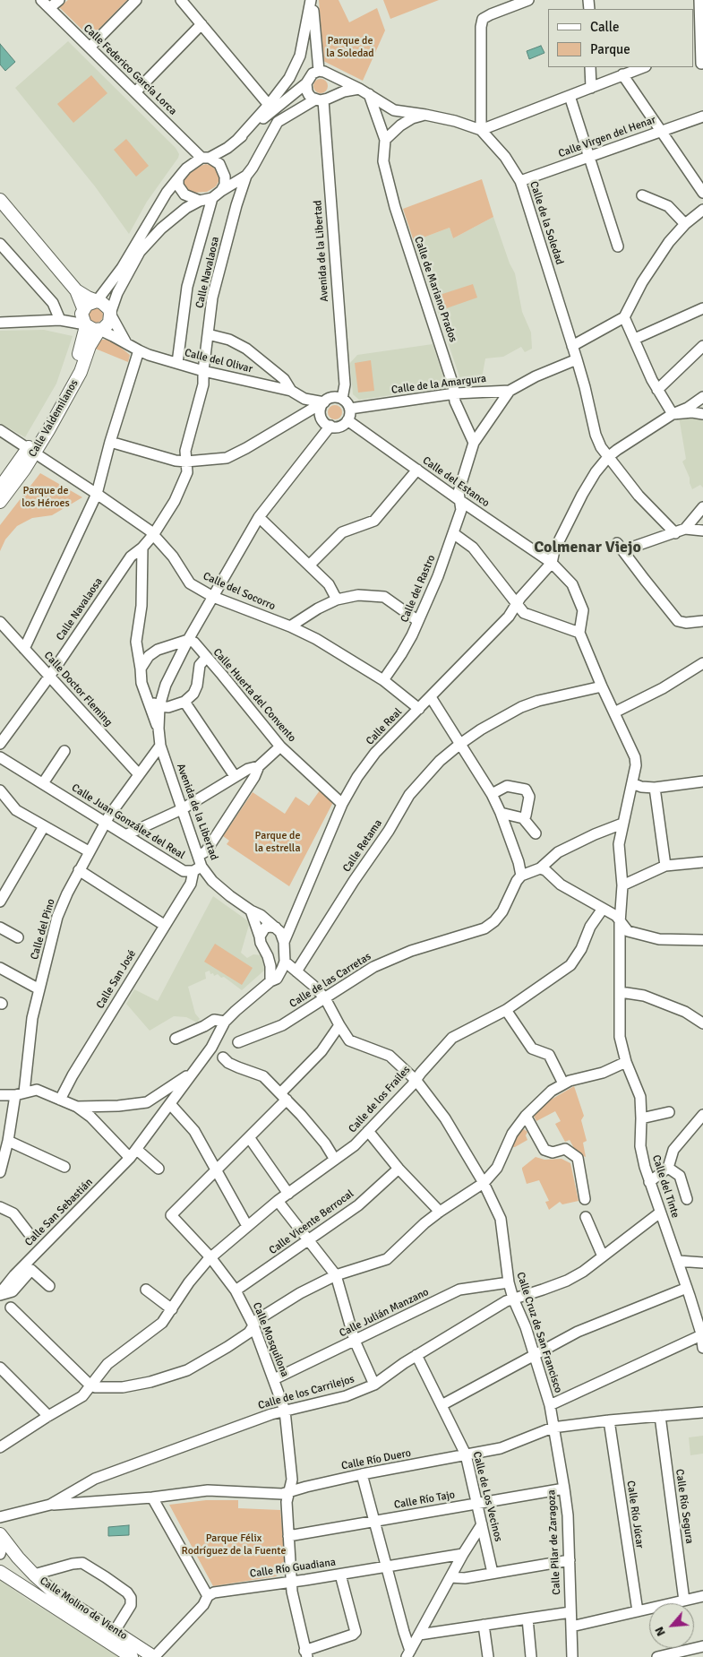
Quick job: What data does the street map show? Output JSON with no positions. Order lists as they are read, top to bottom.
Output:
{
  "streets": {
    "main road": ["Calle Valdemilanos", "Calle Molino de Viento"],
    "street": [
      "Calle Federico García Lorca",
      "Calle Virgen del Henar",
      "Calle de la Soledad",
      "Avenida de la Libertad",
      "Calle Navalaosa",
      "Calle de Mariano Prados",
      "Calle del Olivar",
      "Calle de la Amargura",
      "Calle del Estanco",
      "Calle del Rastro",
      "Calle del Socorro",
      "Calle Doctor Fleming",
      "Calle Huerta del Convento",
      "Calle Real",
      "Calle Juan González del Real",
      "Calle Retama",
      "Calle del Pino",
      "Calle San José",
      "Calle de las Carretas",
      "Calle de los Frailes",
      "Calle del Tinte",
      "Calle San Sebastián",
      "Calle Vicente Berrocal",
      "Calle Julián Manzano",
      "Calle Cruz de San Francisco",
      "Calle Mosquilona",
      "Calle de los Carrilejos",
      "Calle Río Duero",
      "Calle de Los Vecinos",
      "Calle Río Tajo",
      "Calle Río Segura",
      "Calle Río Júcar",
      "Calle Pilar de Zaragoza",
      "Calle Río Guadiana"
    ]
  },
  "crossings": [
    ["Calle Virgen del Henar", "Calle de la Soledad"],
    ["Calle de la Soledad", "Avenida de la Libertad"],
    ["Calle de la Soledad", "Calle Navalaosa"],
    ["Calle de la Soledad", "Calle de Mariano Prados"],
    ["Calle de la Soledad", "Calle de la Amargura"],
    ["Avenida de la Libertad", "Calle Navalaosa"],
    ["Avenida de la Libertad", "Calle del Olivar"],
    ["Avenida de la Libertad", "Calle de la Amargura"],
    ["Avenida de la Libertad", "Calle del Estanco"],
    ["Avenida de la Libertad", "Calle del Socorro"],
    ["Avenida de la Libertad", "Calle Huerta del Convento"],
    ["Avenida de la Libertad", "Calle Real"],
    ["Avenida de la Libertad", "Calle Juan González del Real"],
    ["Avenida de la Libertad", "Calle del Pino"],
    ["Avenida de la Libertad", "Calle San José"],
    ["Calle Navalaosa", "Calle del Olivar"],
    ["Calle Navalaosa", "Calle del Socorro"],
    ["Calle Navalaosa", "Calle Doctor Fleming"],
    ["Calle de Mariano Prados", "Calle de la Amargura"],
    ["Calle de Mariano Prados", "Calle del Rastro"],
    ["Calle del Olivar", "Calle de la Amargura"],
    ["Calle del Olivar", "Calle Valdemilanos"],
    ["Calle del Olivar", "Calle del Estanco"],
    ["Calle de la Amargura", "Calle del Estanco"],
    ["Calle de la Amargura", "Calle del Rastro"],
    ["Calle Valdemilanos", "Calle del Socorro"],
    ["Calle del Estanco", "Calle del Rastro"],
    ["Calle del Estanco", "Calle Real"],
    ["Calle del Estanco", "Calle del Tinte"],
    ["Calle del Rastro", "Calle del Socorro"],
    ["Calle del Socorro", "Calle Real"],
    ["Calle Doctor Fleming", "Calle del Pino"],
    ["Calle Huerta del Convento", "Calle Real"],
    ["Calle Juan González del Real", "Calle del Pino"],
    ["Calle Juan González del Real", "Calle San José"],
    ["Calle Retama", "Calle del Tinte"],
    ["Calle Retama", "Calle Cruz de San Francisco"],
    ["Calle de las Carretas", "Calle Cruz de San Francisco"],
    ["Calle de los Frailes", "Calle Cruz de San Francisco"],
    ["Calle de los Frailes", "Calle Mosquilona"],
    ["Calle del Tinte", "Calle de los Carrilejos"],
    ["Calle San Sebastián", "Calle Cruz de San Francisco"],
    ["Calle Vicente Berrocal", "Calle Mosquilona"],
    ["Calle Julián Manzano", "Calle Cruz de San Francisco"],
    ["Calle Julián Manzano", "Calle Mosquilona"],
    ["Calle Cruz de San Francisco", "Calle de los Carrilejos"],
    ["Calle Cruz de San Francisco", "Calle Río Duero"],
    ["Calle Cruz de San Francisco", "Calle Pilar de Zaragoza"],
    ["Calle Mosquilona", "Calle de los Carrilejos"],
    ["Calle Mosquilona", "Calle Río Duero"],
    ["Calle Mosquilona", "Calle Río Tajo"],
    ["Calle Mosquilona", "Calle Río Guadiana"],
    ["Calle de los Carrilejos", "Calle Río Duero"],
    ["Calle de los Carrilejos", "Calle de Los Vecinos"],
    ["Calle Río Duero", "Calle de Los Vecinos"],
    ["Calle Río Duero", "Calle Río Segura"],
    ["Calle Río Duero", "Calle Río Júcar"],
    ["Calle Río Duero", "Calle Pilar de Zaragoza"],
    ["Calle de Los Vecinos", "Calle Río Tajo"],
    ["Calle Río Tajo", "Calle Pilar de Zaragoza"]
  ],
  "districts": ["Colmenar Viejo"],
  "parks": [
    "Parque de la Soledad",
    "Parque de los Héroes",
    "Parque de la estrella",
    "Parque Félix Rodríguez de la Fuente"
  ],
  "legend": ["Calle", "Parque"],
  "north": "bottom left"
}
